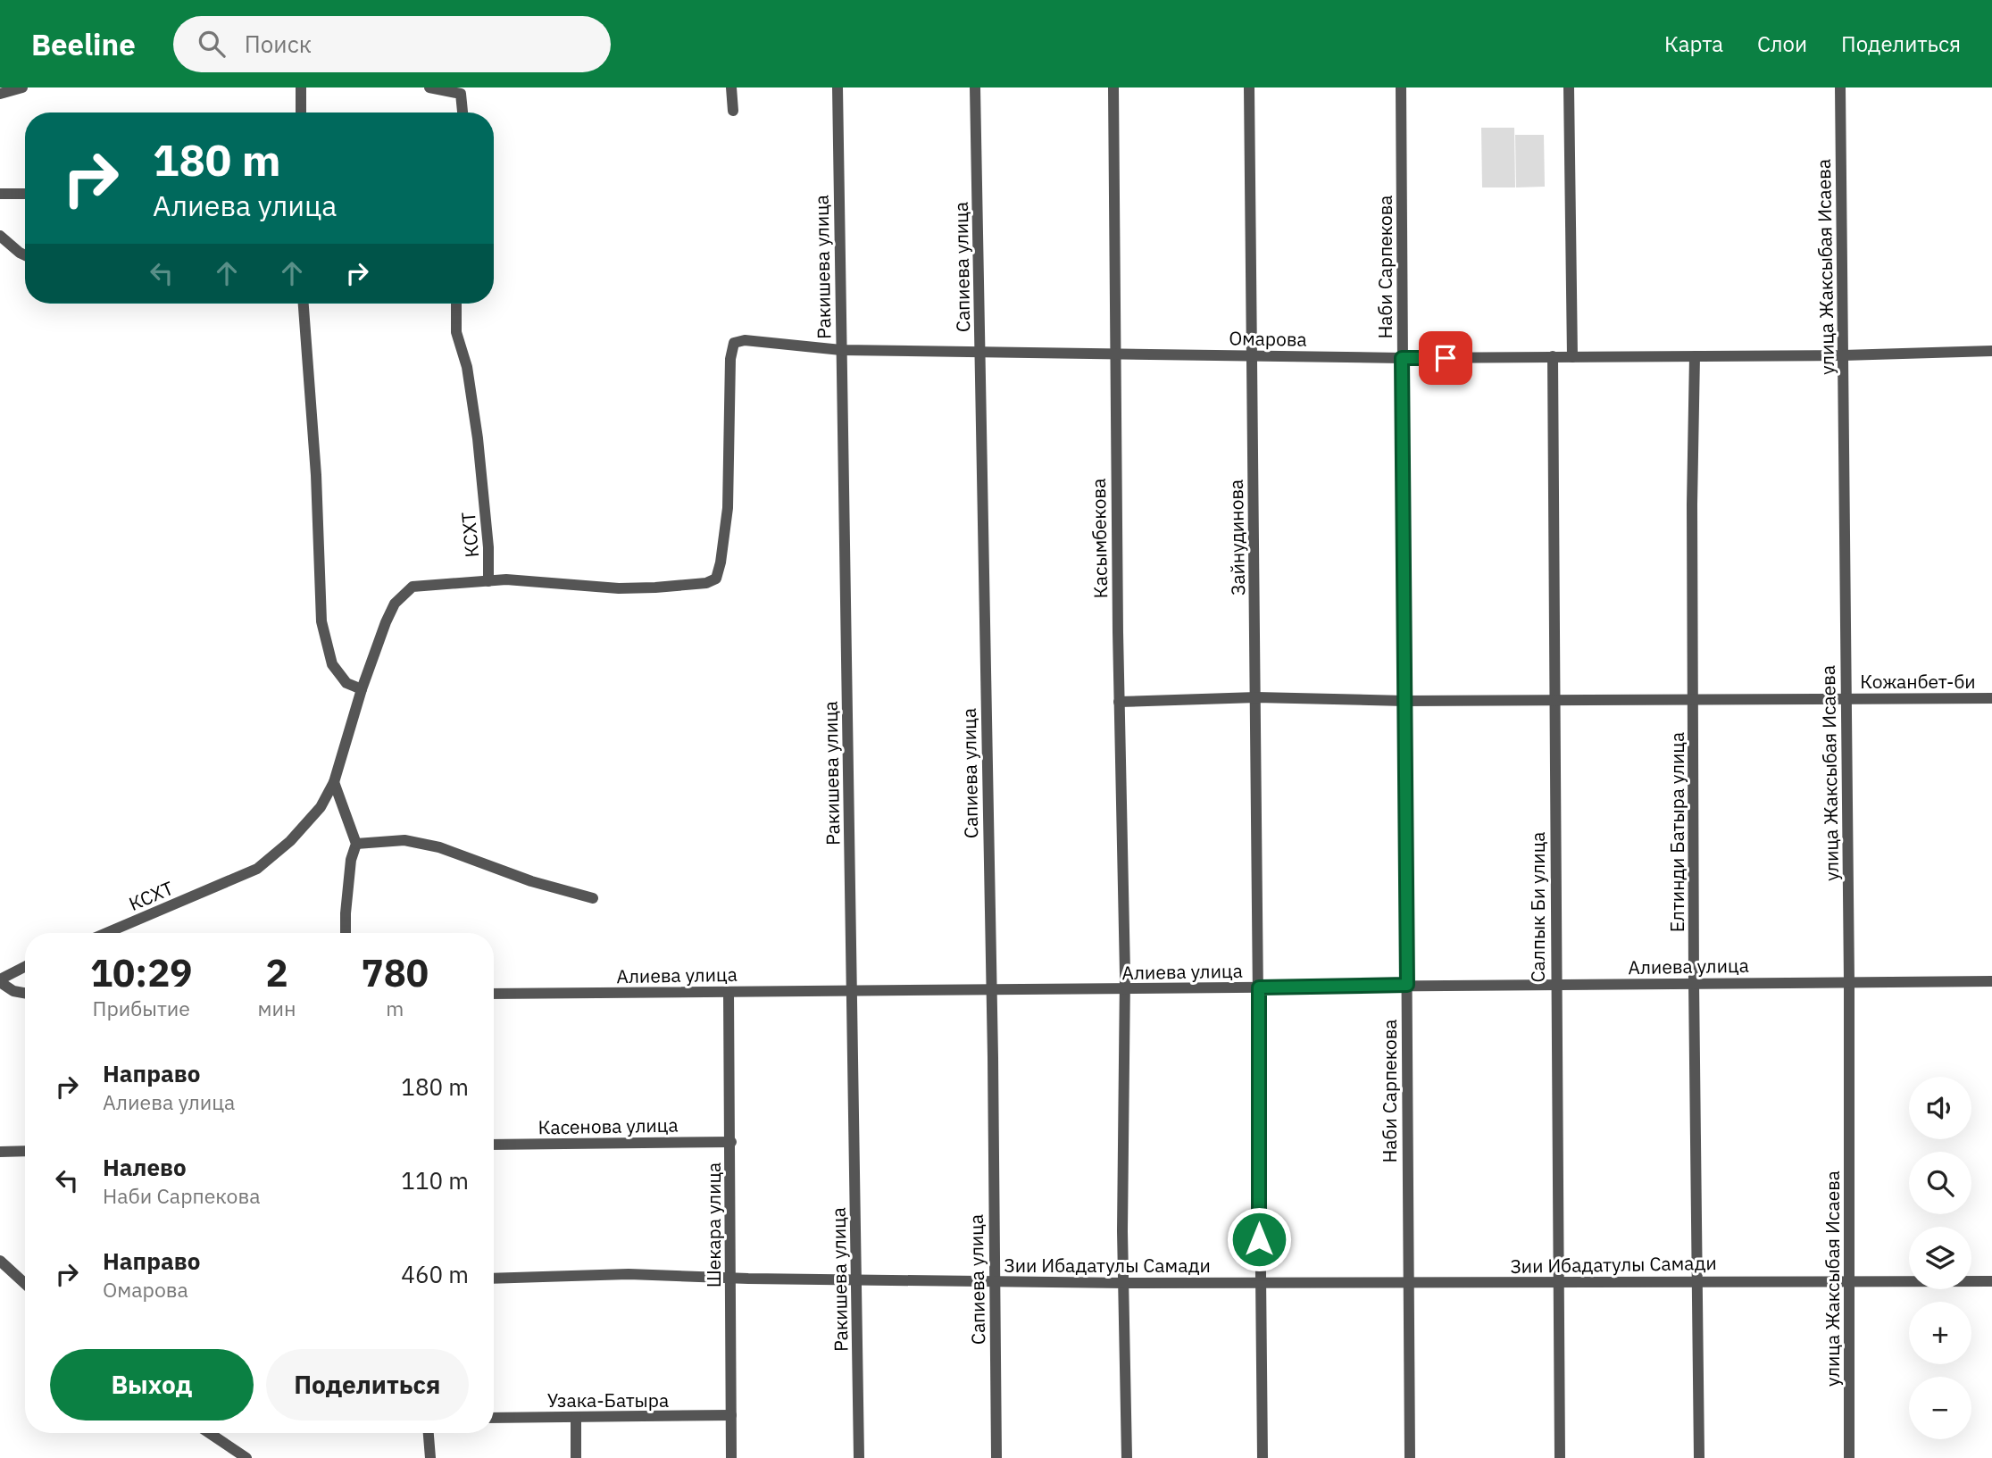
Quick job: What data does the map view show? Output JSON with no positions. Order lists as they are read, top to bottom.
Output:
{
  "streets": {
    "street": [
      "Ракишева улица",
      "Сапиева улица",
      "Наби Сарпекова",
      "улица Жаксыбая Исаева",
      "Омарова",
      "КСХТ",
      "Зайнудинова",
      "Касымбекова",
      "Кожанбет-би",
      "Елтинди Батыра улица",
      "Салпык Би улица",
      "Алиева улица",
      "Касенова улица",
      "Шекара улица",
      "Зии Ибадатулы Самади",
      "Узака-Батыра"
    ]
  },
  "crossings": [
    ["Ракишева улица", "Омарова"],
    ["Ракишева улица", "Алиева улица"],
    ["Ракишева улица", "Зии Ибадатулы Самади"],
    ["Сапиева улица", "Омарова"],
    ["Сапиева улица", "Алиева улица"],
    ["Сапиева улица", "Зии Ибадатулы Самади"],
    ["Наби Сарпекова", "Омарова"],
    ["Наби Сарпекова", "Кожанбет-би"],
    ["Наби Сарпекова", "Алиева улица"],
    ["Наби Сарпекова", "Зии Ибадатулы Самади"],
    ["улица Жаксыбая Исаева", "Омарова"],
    ["улица Жаксыбая Исаева", "Кожанбет-би"],
    ["улица Жаксыбая Исаева", "Алиева улица"],
    ["улица Жаксыбая Исаева", "Зии Ибадатулы Самади"],
    ["Омарова", "КСХТ"],
    ["Омарова", "Зайнудинова"],
    ["Омарова", "Касымбекова"],
    ["Омарова", "Елтинди Батыра улица"],
    ["Омарова", "Салпык Би улица"],
    ["Зайнудинова", "Кожанбет-би"],
    ["Зайнудинова", "Алиева улица"],
    ["Зайнудинова", "Зии Ибадатулы Самади"],
    ["Касымбекова", "Кожанбет-би"],
    ["Касымбекова", "Алиева улица"],
    ["Касымбекова", "Зии Ибадатулы Самади"],
    ["Кожанбет-би", "Елтинди Батыра улица"],
    ["Кожанбет-би", "Салпык Би улица"],
    ["Елтинди Батыра улица", "Алиева улица"],
    ["Елтинди Батыра улица", "Зии Ибадатулы Самади"],
    ["Салпык Би улица", "Алиева улица"],
    ["Салпык Би улица", "Зии Ибадатулы Самади"],
    ["Алиева улица", "Шекара улица"],
    ["Касенова улица", "Шекара улица"],
    ["Шекара улица", "Зии Ибадатулы Самади"],
    ["Шекара улица", "Узака-Батыра"]
  ],
  "page": {
    "header": "Beeline",
    "search": "Поиск",
    "nav": ["Карта", "Слои", "Поделиться"],
    "turn": ["180 m", "Алиева улица"],
    "eta": [
      "10:29",
      "Прибытие",
      "2",
      "мин",
      "780",
      "m"
    ],
    "list": [
      {
        "name": "Направо",
        "note": "Алиева улица",
        "value": "180 m"
      },
      {
        "name": "Налево",
        "note": "Наби Сарпекова",
        "value": "110 m"
      },
      {
        "name": "Направо",
        "note": "Омарова",
        "value": "460 m"
      }
    ],
    "map_buttons": ["+", "−"],
    "buttons": ["Выход", "Поделиться"]
  }
}
